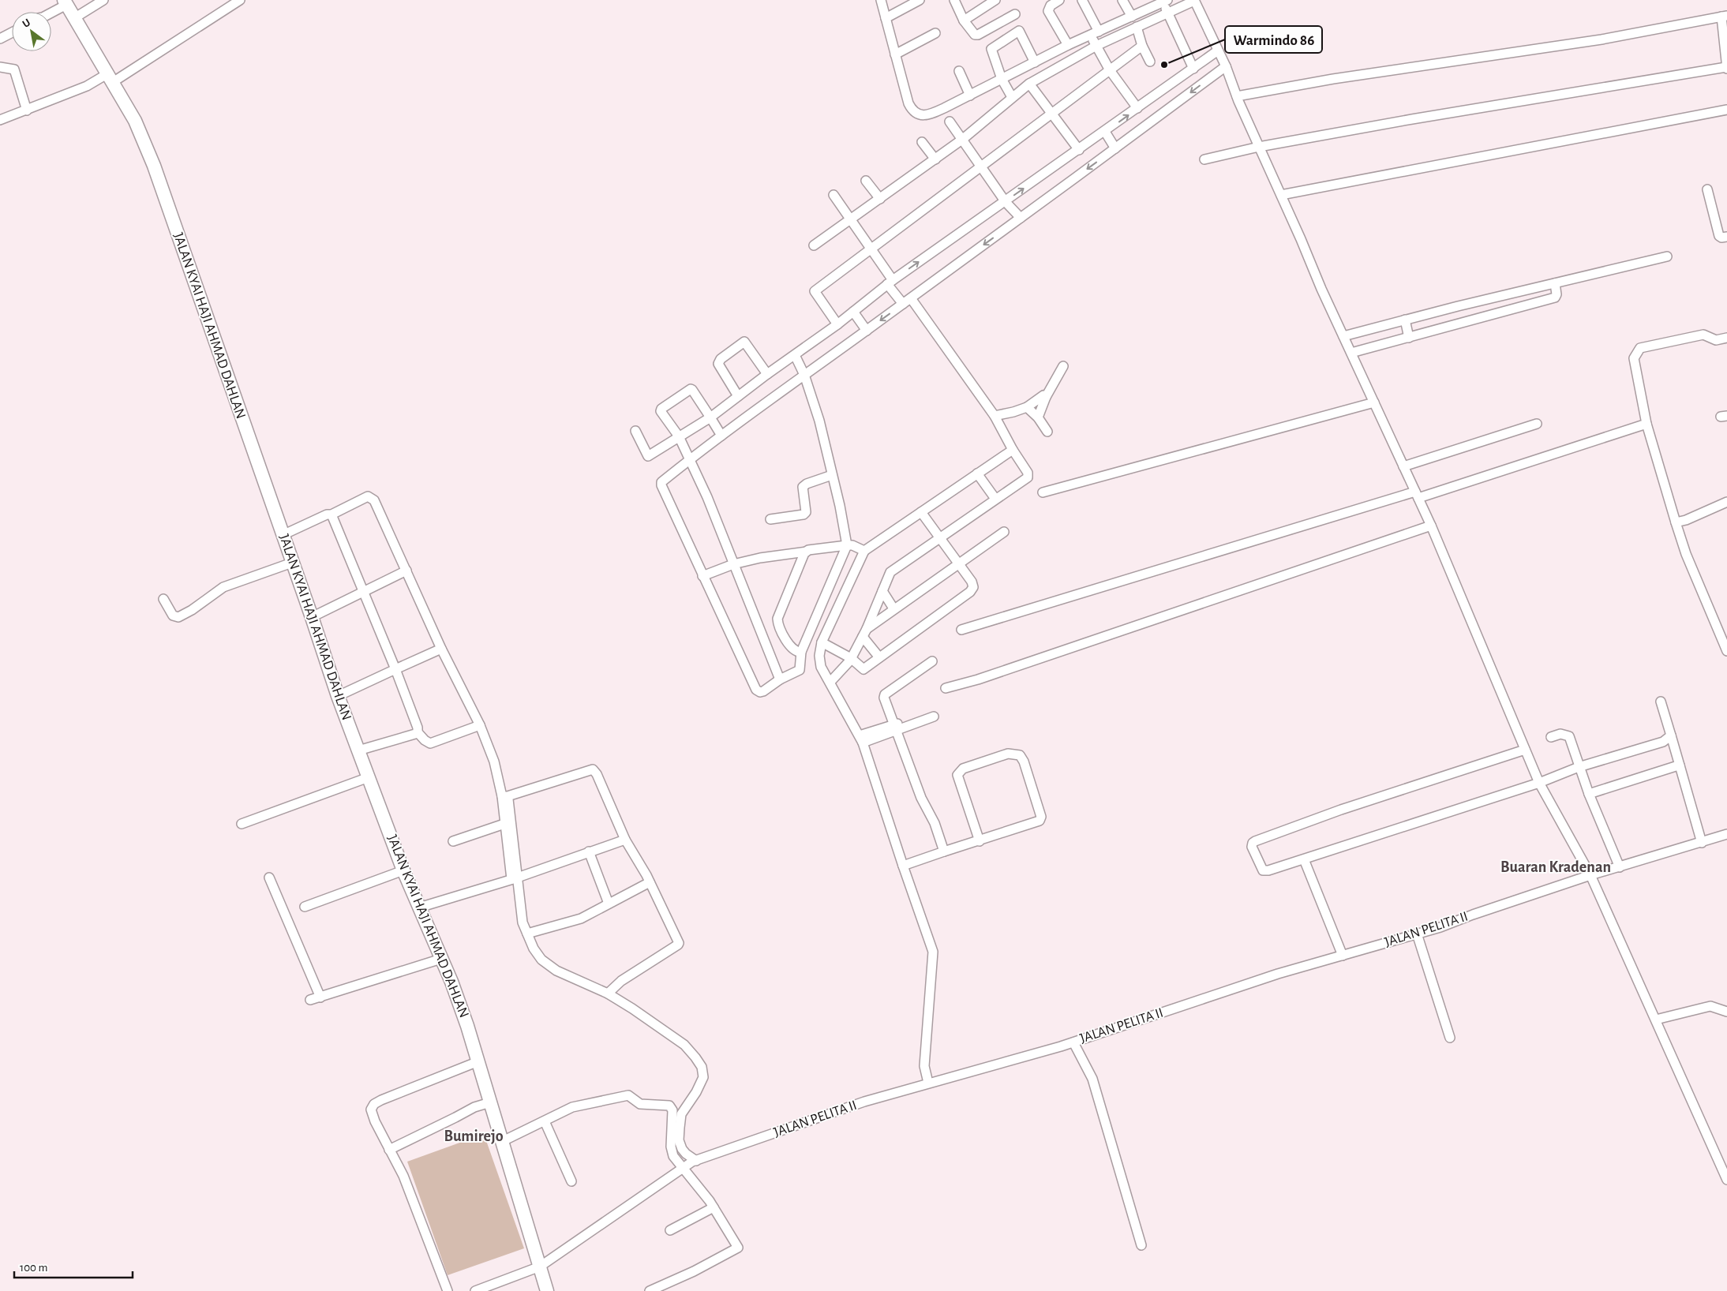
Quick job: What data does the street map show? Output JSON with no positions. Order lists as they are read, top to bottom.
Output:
{
  "streets": {
    "street": ["JALAN KYAI HAJI AHMAD DAHLAN", "JALAN PELITA II"]
  },
  "crossings": [
    ["JALAN KYAI HAJI AHMAD DAHLAN", "JALAN PELITA II"]
  ],
  "districts": ["Buaran Kradenan", "Bumirejo"],
  "places": ["Warmindo 86"],
  "scale_bar": "100 m",
  "north": "top left"
}
